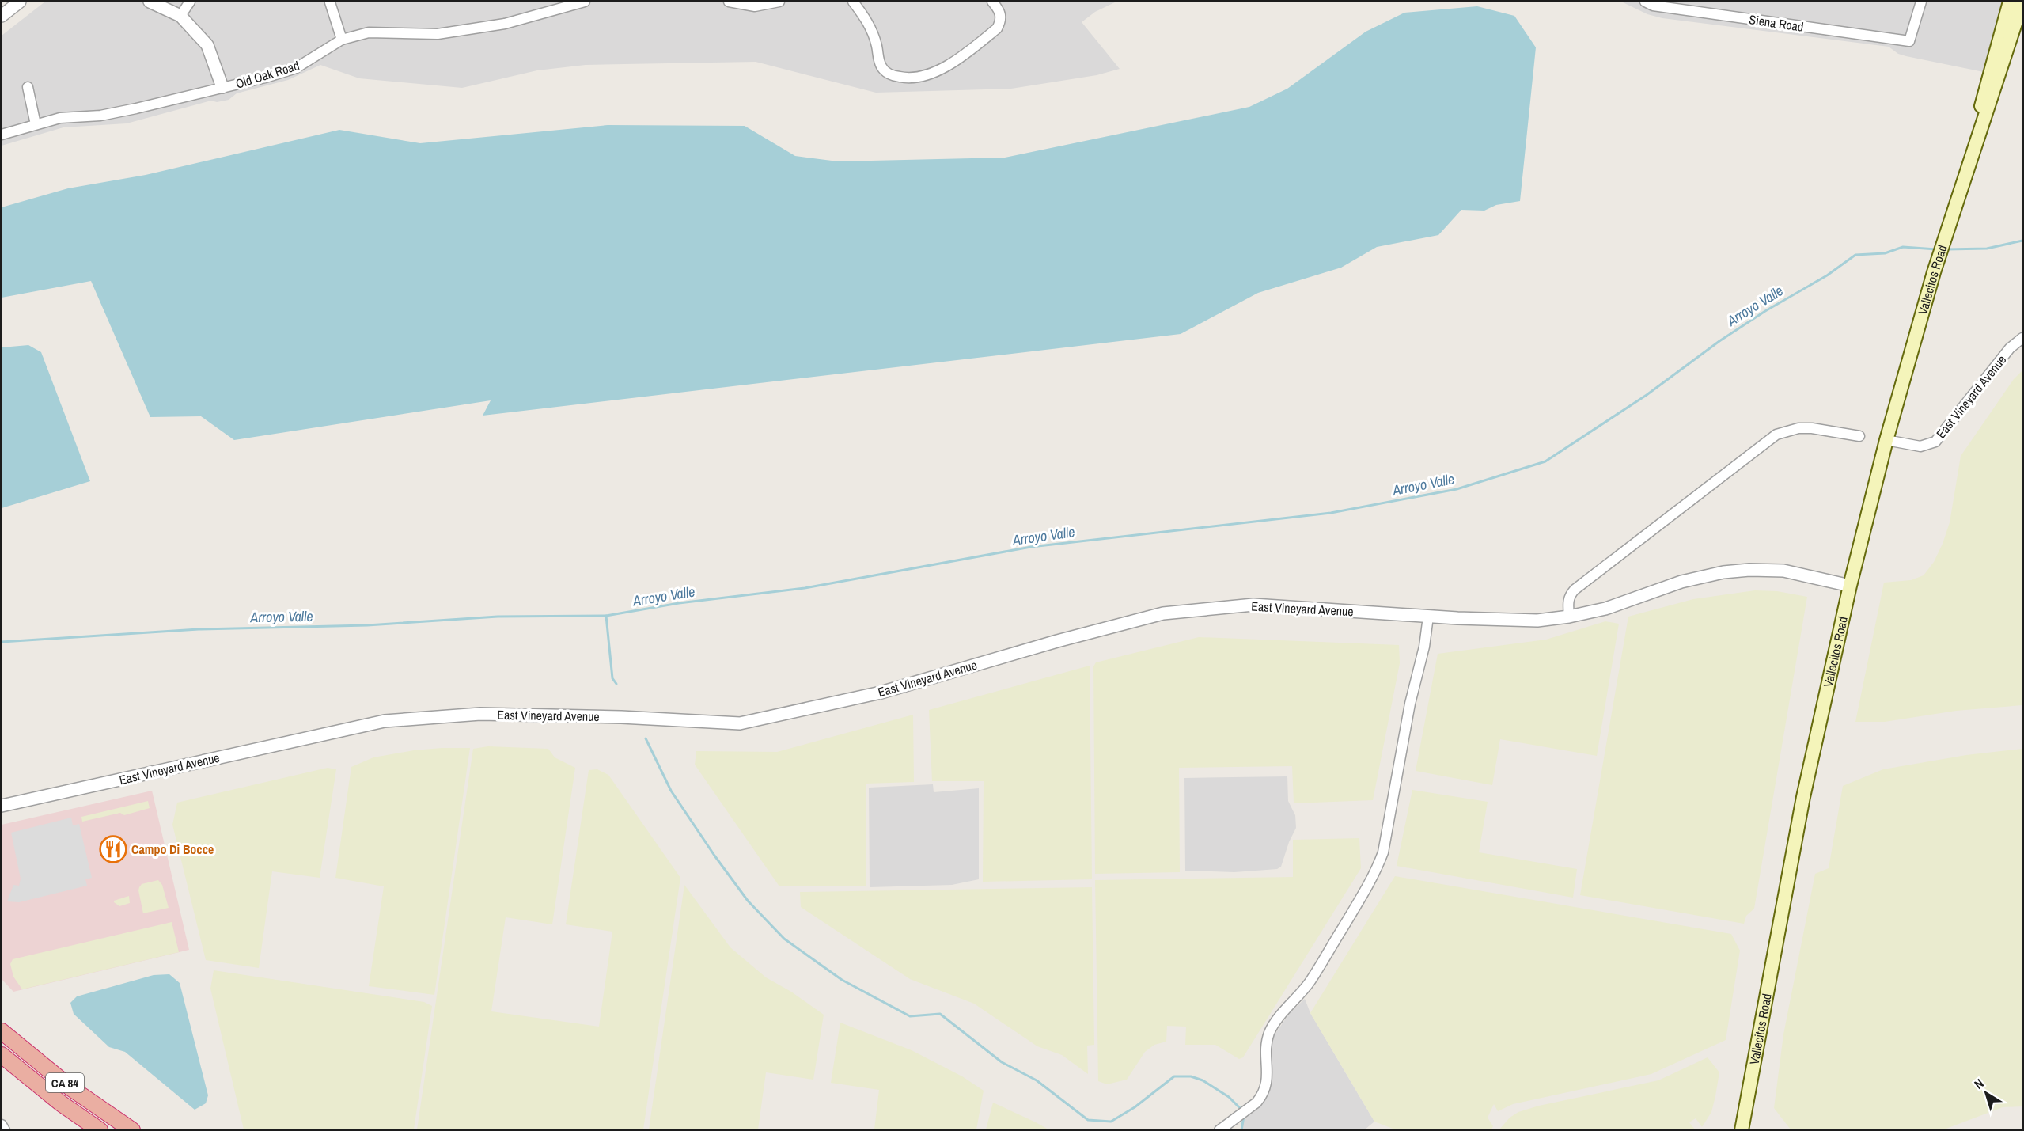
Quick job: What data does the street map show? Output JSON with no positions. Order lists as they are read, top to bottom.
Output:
{
  "streets": {
    "highway": ["CA 84"],
    "main road": ["Vallecitos Road"],
    "street": ["Siena Road", "Old Oak Road", "East Vineyard Avenue"]
  },
  "crossings": [
    ["Vallecitos Road", "East Vineyard Avenue"]
  ],
  "water": ["Arroyo Valle"],
  "places": {
    "restaurant": ["Campo Di Bocce"]
  },
  "north": "top left"
}
